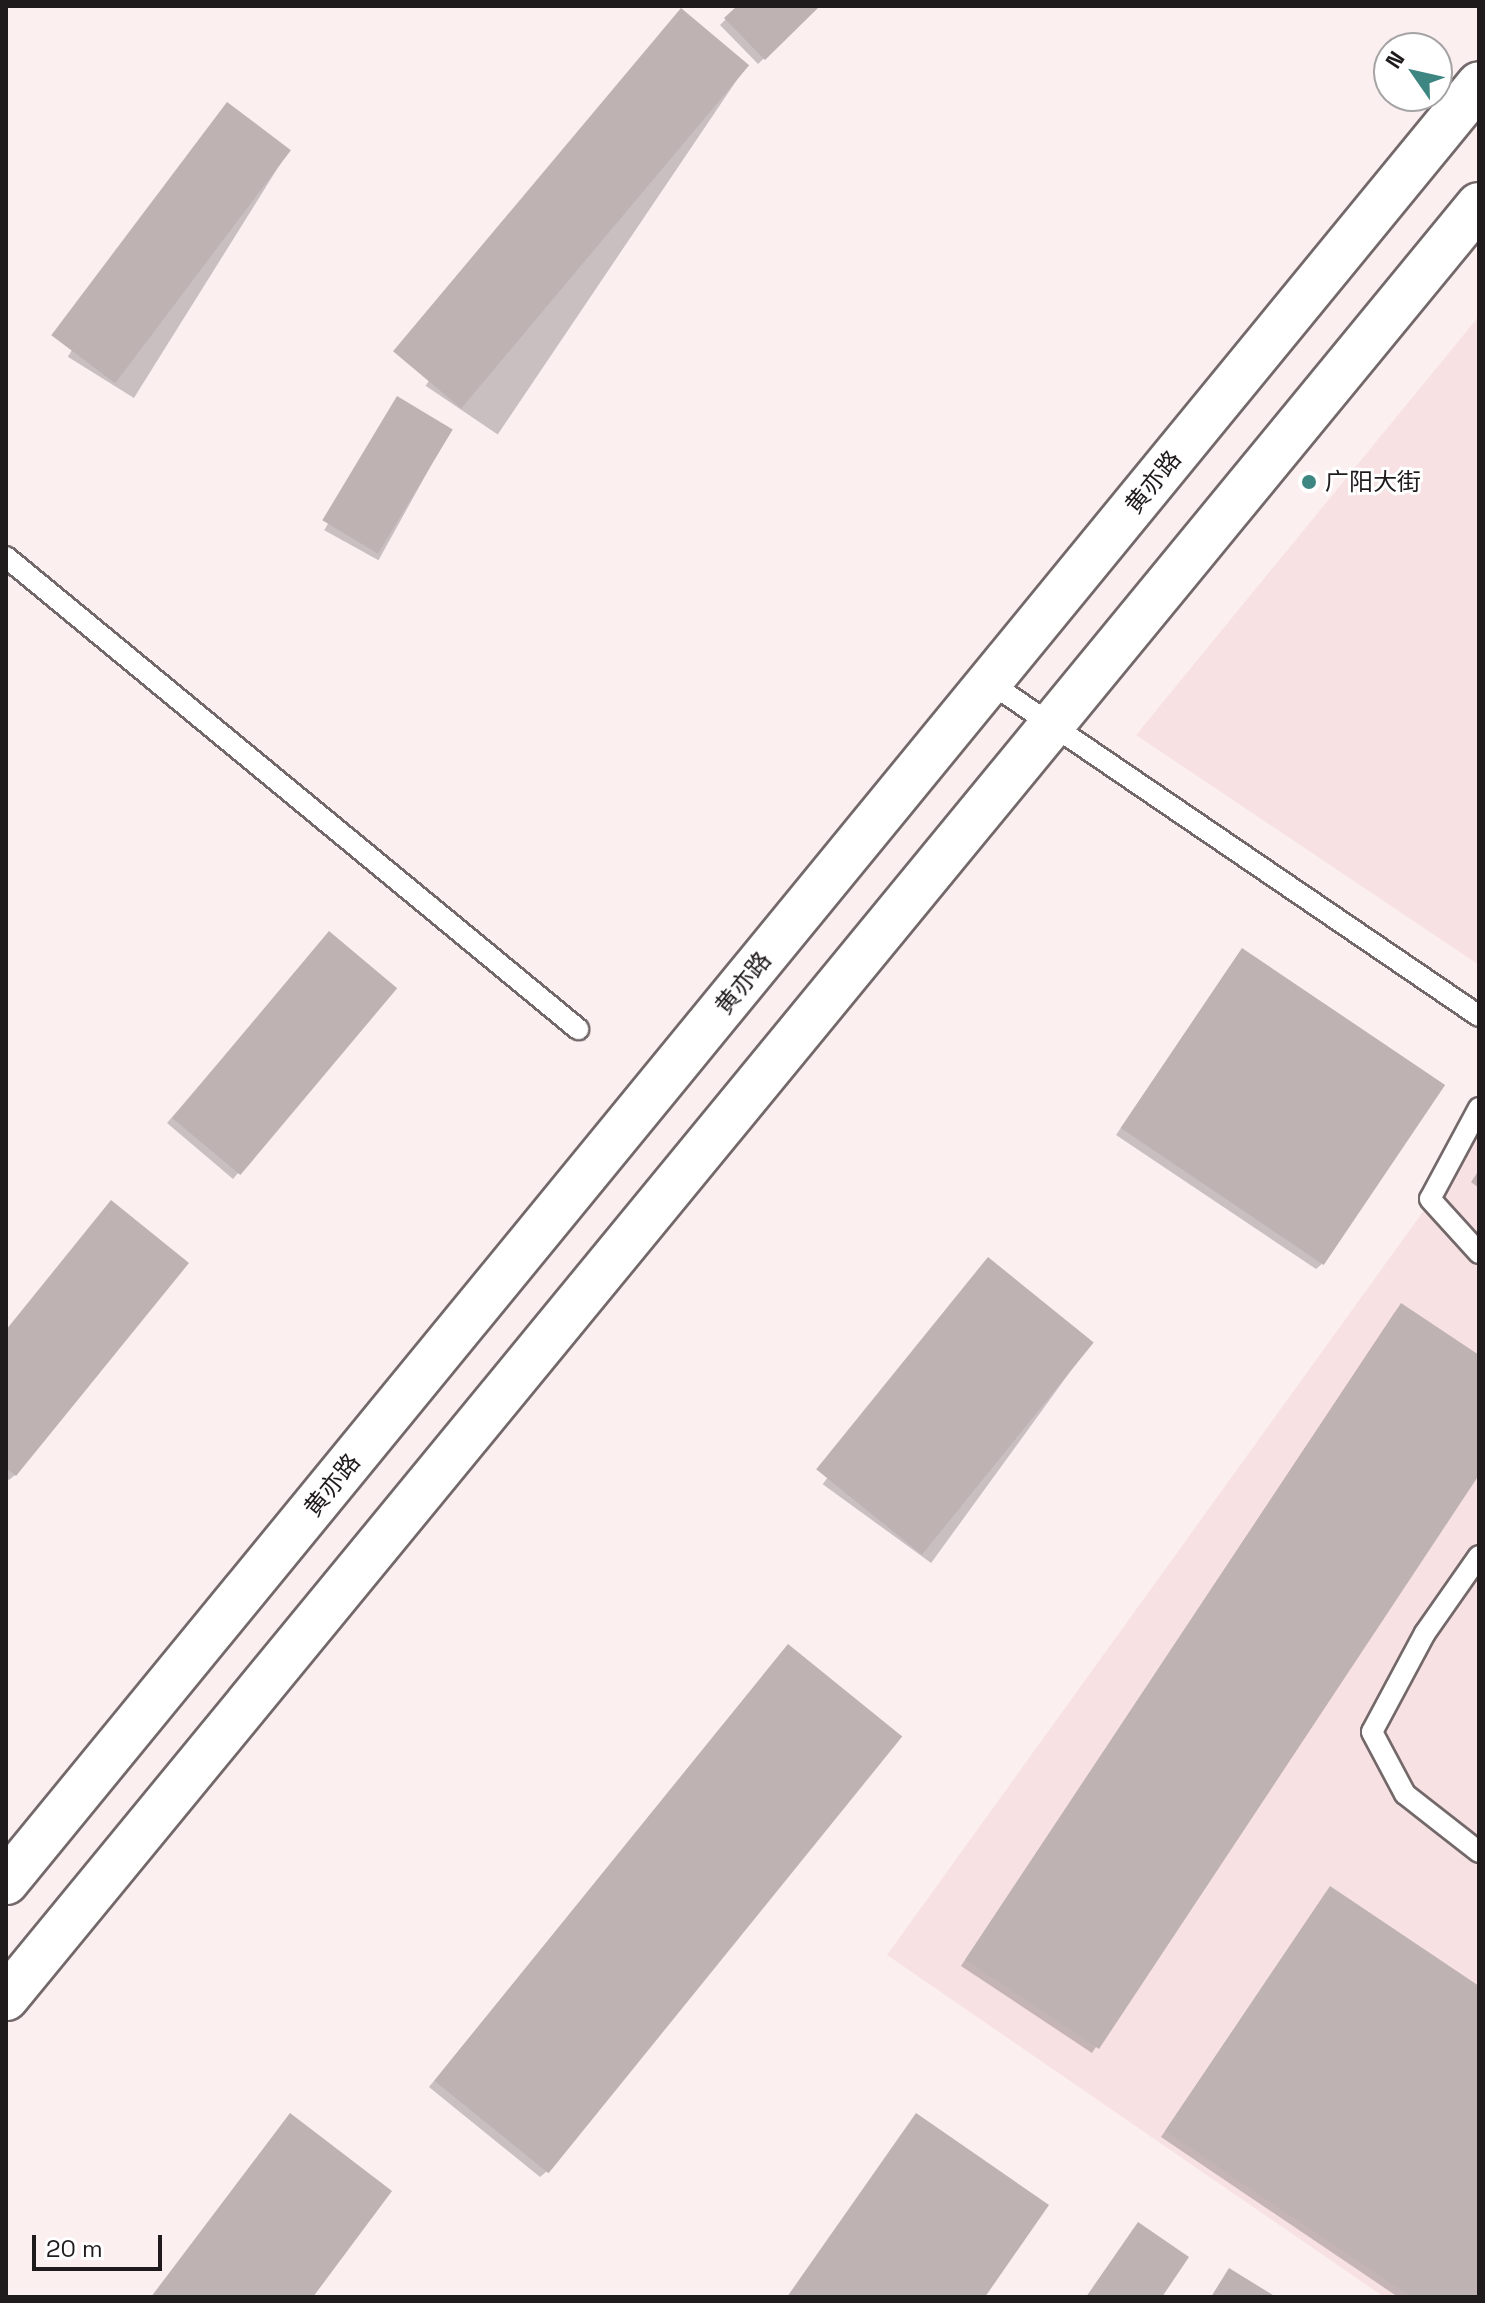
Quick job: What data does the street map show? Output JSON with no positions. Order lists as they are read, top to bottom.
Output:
{
  "streets": {
    "main road": ["黄亦路"]
  },
  "places": ["广阳大街"],
  "scale_bar": "20 m",
  "north": "top left"
}
